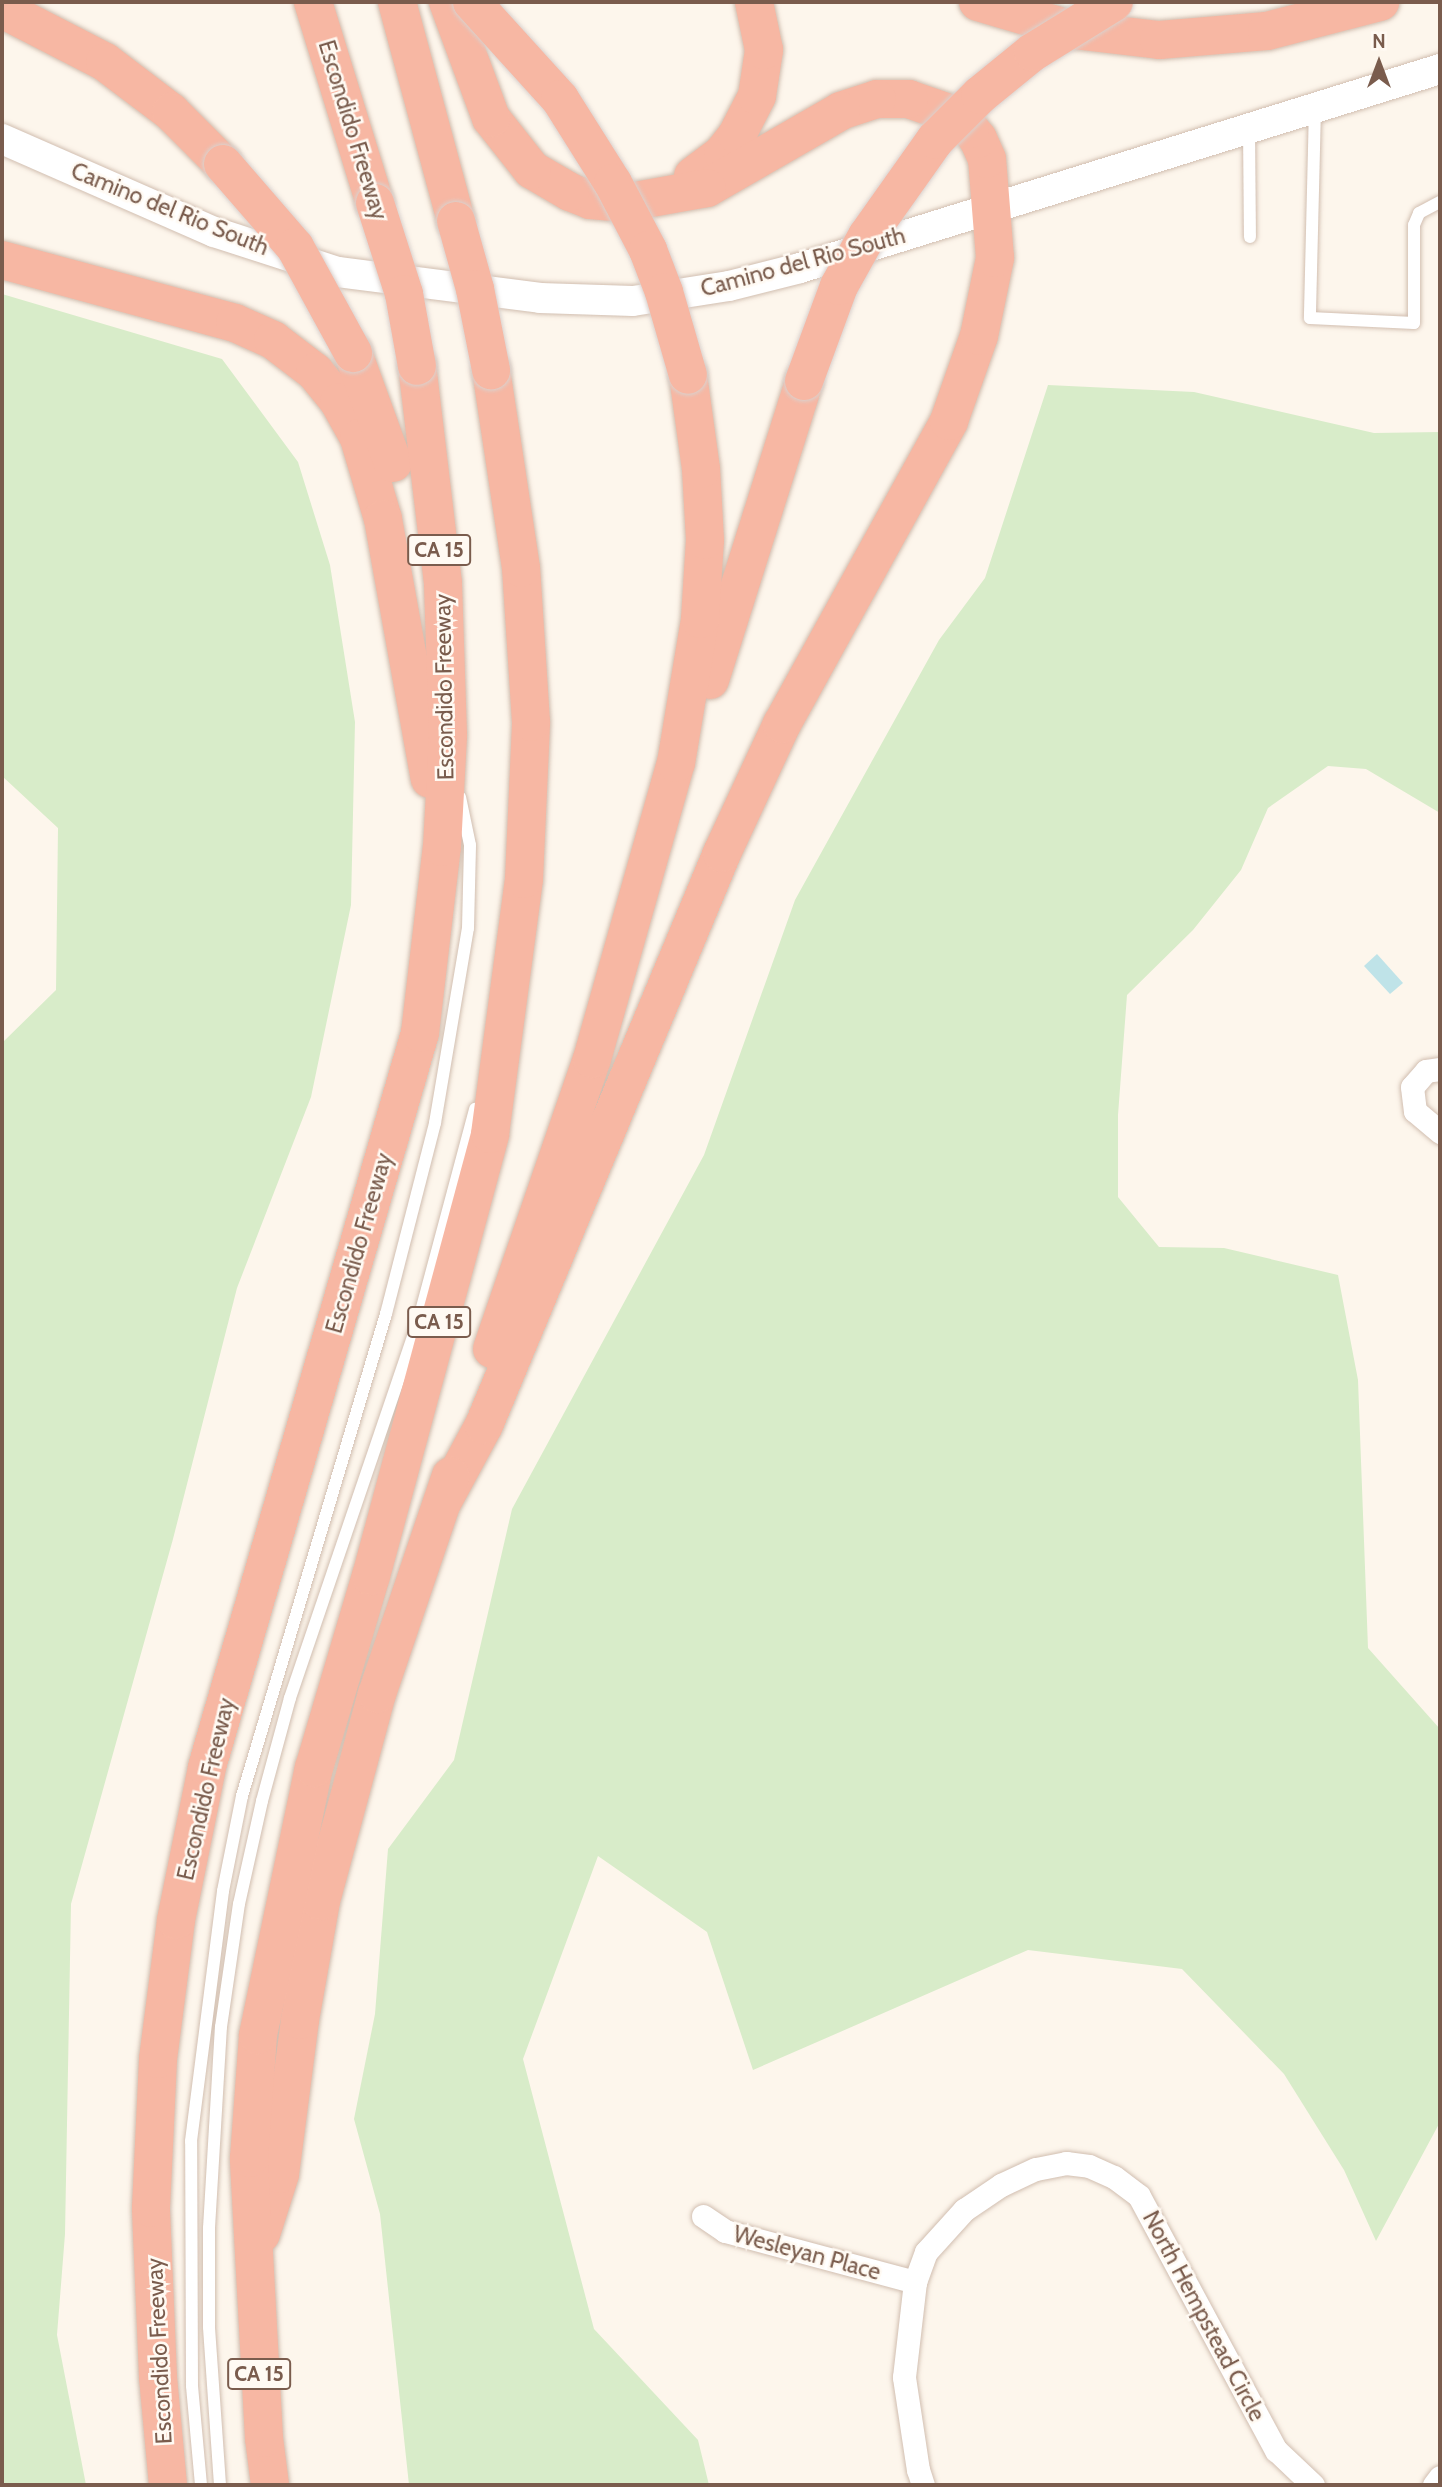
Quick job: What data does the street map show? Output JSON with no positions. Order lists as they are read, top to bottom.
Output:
{
  "streets": {
    "highway": ["Escondido Freeway", "CA 15"],
    "street": ["Camino del Rio South", "Wesleyan Place", "North Hempstead Circle"]
  },
  "crossings": [
    ["Camino del Rio South", "CA 15"],
    ["Wesleyan Place", "North Hempstead Circle"]
  ],
  "north": "top"
}
